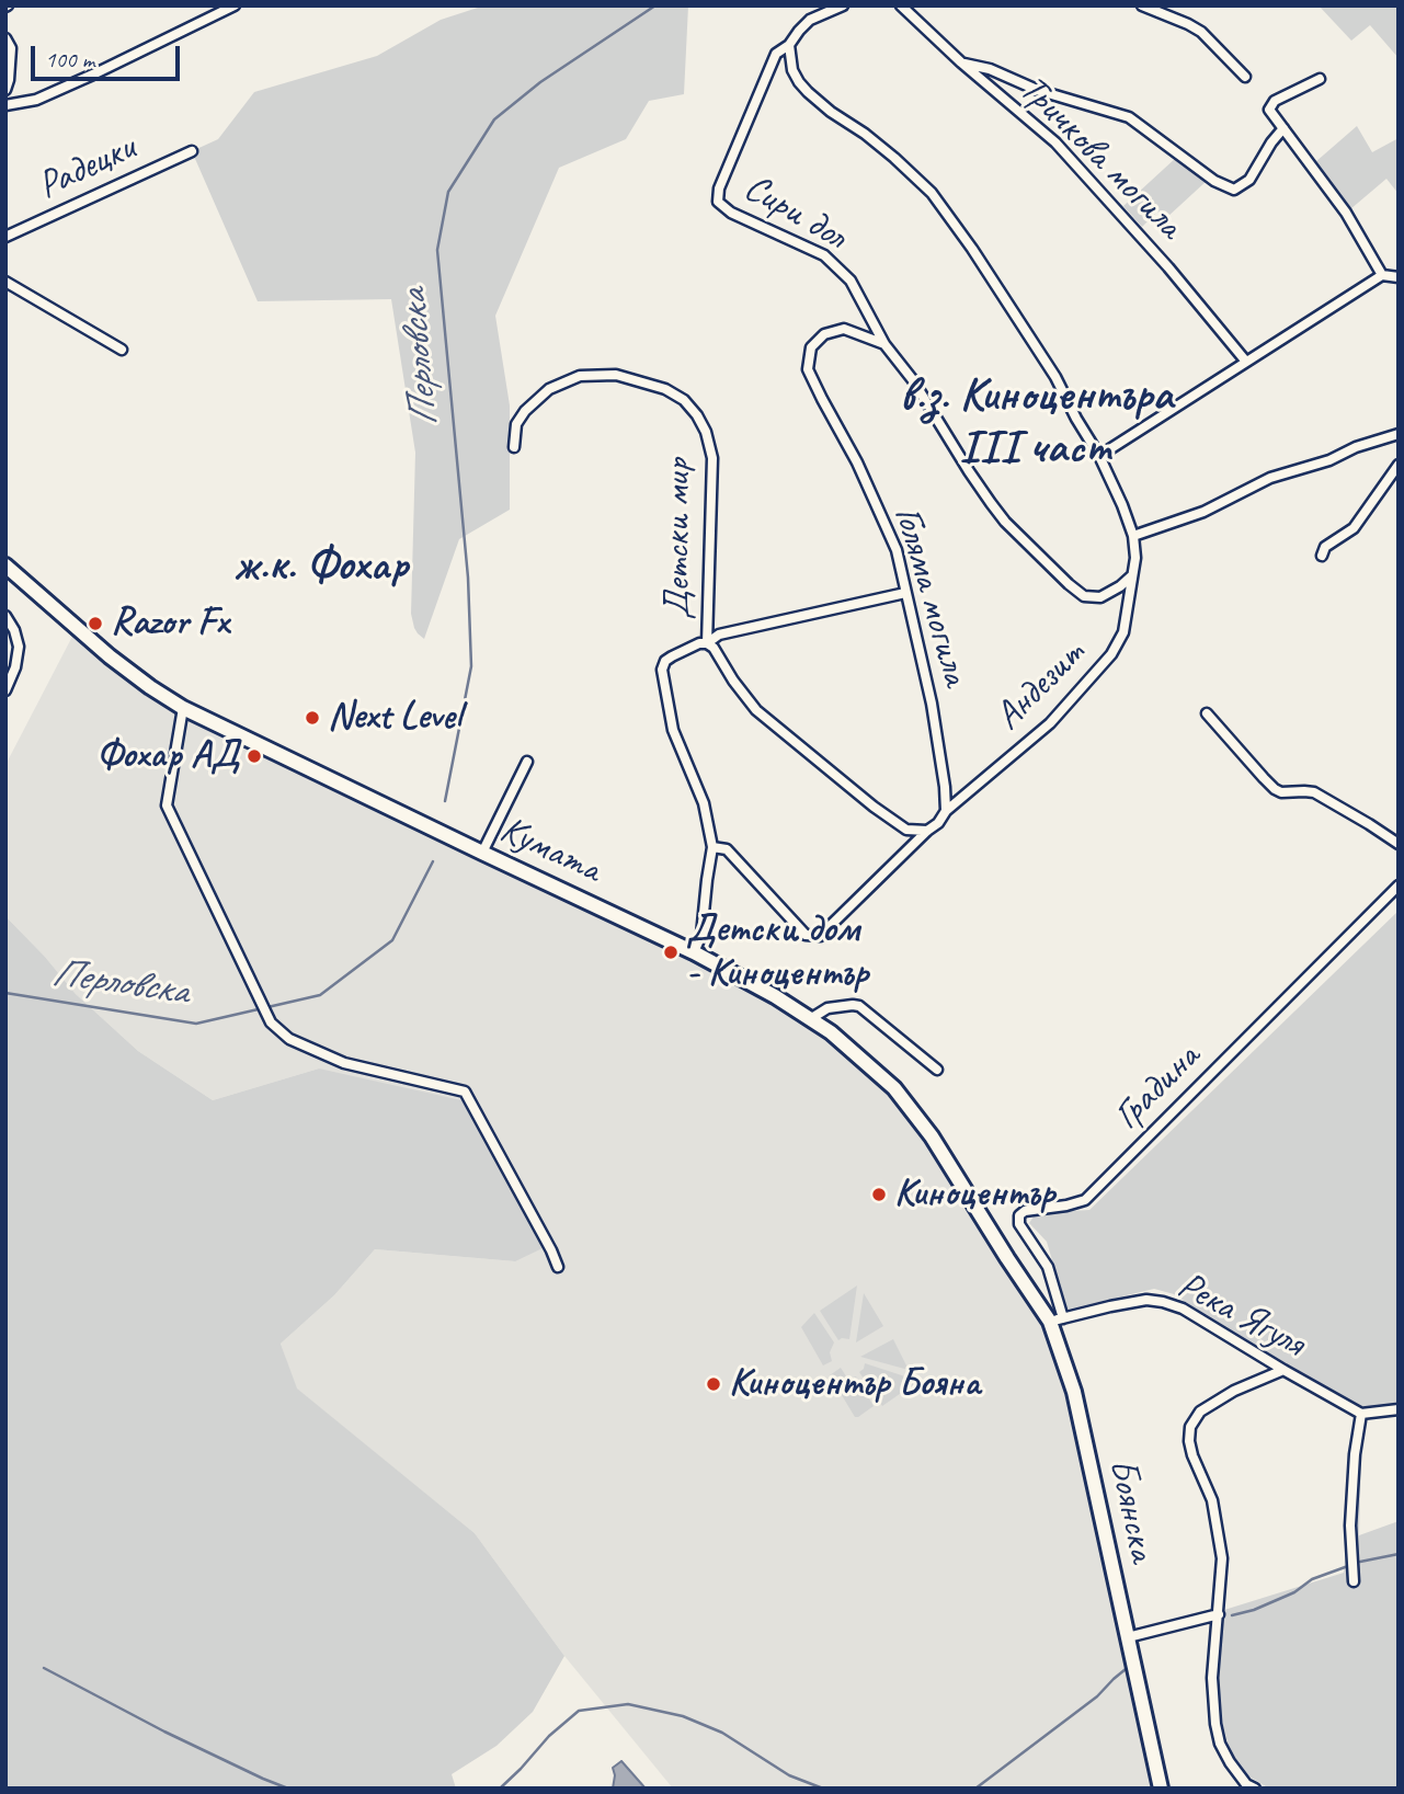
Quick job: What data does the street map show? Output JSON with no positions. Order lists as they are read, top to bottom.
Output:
{
  "streets": {
    "main road": ["Кумата", "Боянска"],
    "street": [
      "Тричкова могила",
      "Радецки",
      "Сири дол",
      "Детски мир",
      "Голяма могила",
      "Андезит",
      "Градина",
      "Река Ягуля"
    ]
  },
  "crossings": [
    ["Сири дол", "Голяма могила"],
    ["Детски мир", "Кумата"],
    ["Голяма могила", "Андезит"],
    ["Кумата", "Боянска"],
    ["Градина", "Река Ягуля"],
    ["Градина", "Боянска"],
    ["Река Ягуля", "Боянска"]
  ],
  "districts": ["в.з. Киноцентъра ІІІ част", "ж.к. Фохар"],
  "water": ["Перловска"],
  "places": [
    "Razor Fx",
    "Next Level",
    "Фохар АД",
    "Детски дом - Киноцентър",
    "Киноцентър",
    "Киноцентър Бояна"
  ],
  "scale_bar": "100 m"
}
